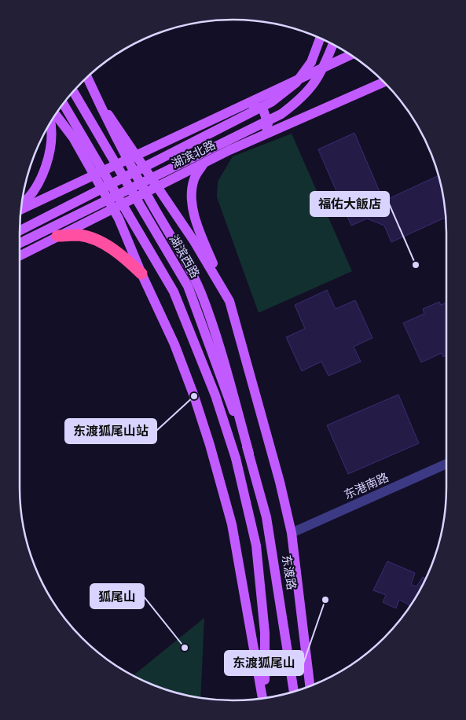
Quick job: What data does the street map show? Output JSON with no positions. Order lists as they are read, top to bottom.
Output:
{
  "streets": {
    "main road": ["湖滨北路", "湖滨西路", "东渡路"],
    "street": ["东港南路"]
  },
  "crossings": [
    ["湖滨西路", "东渡路"]
  ],
  "places": [
    "福佑大飯店",
    "东渡狐尾山站",
    "东渡狐尾山",
    "狐尾山"
  ]
}
